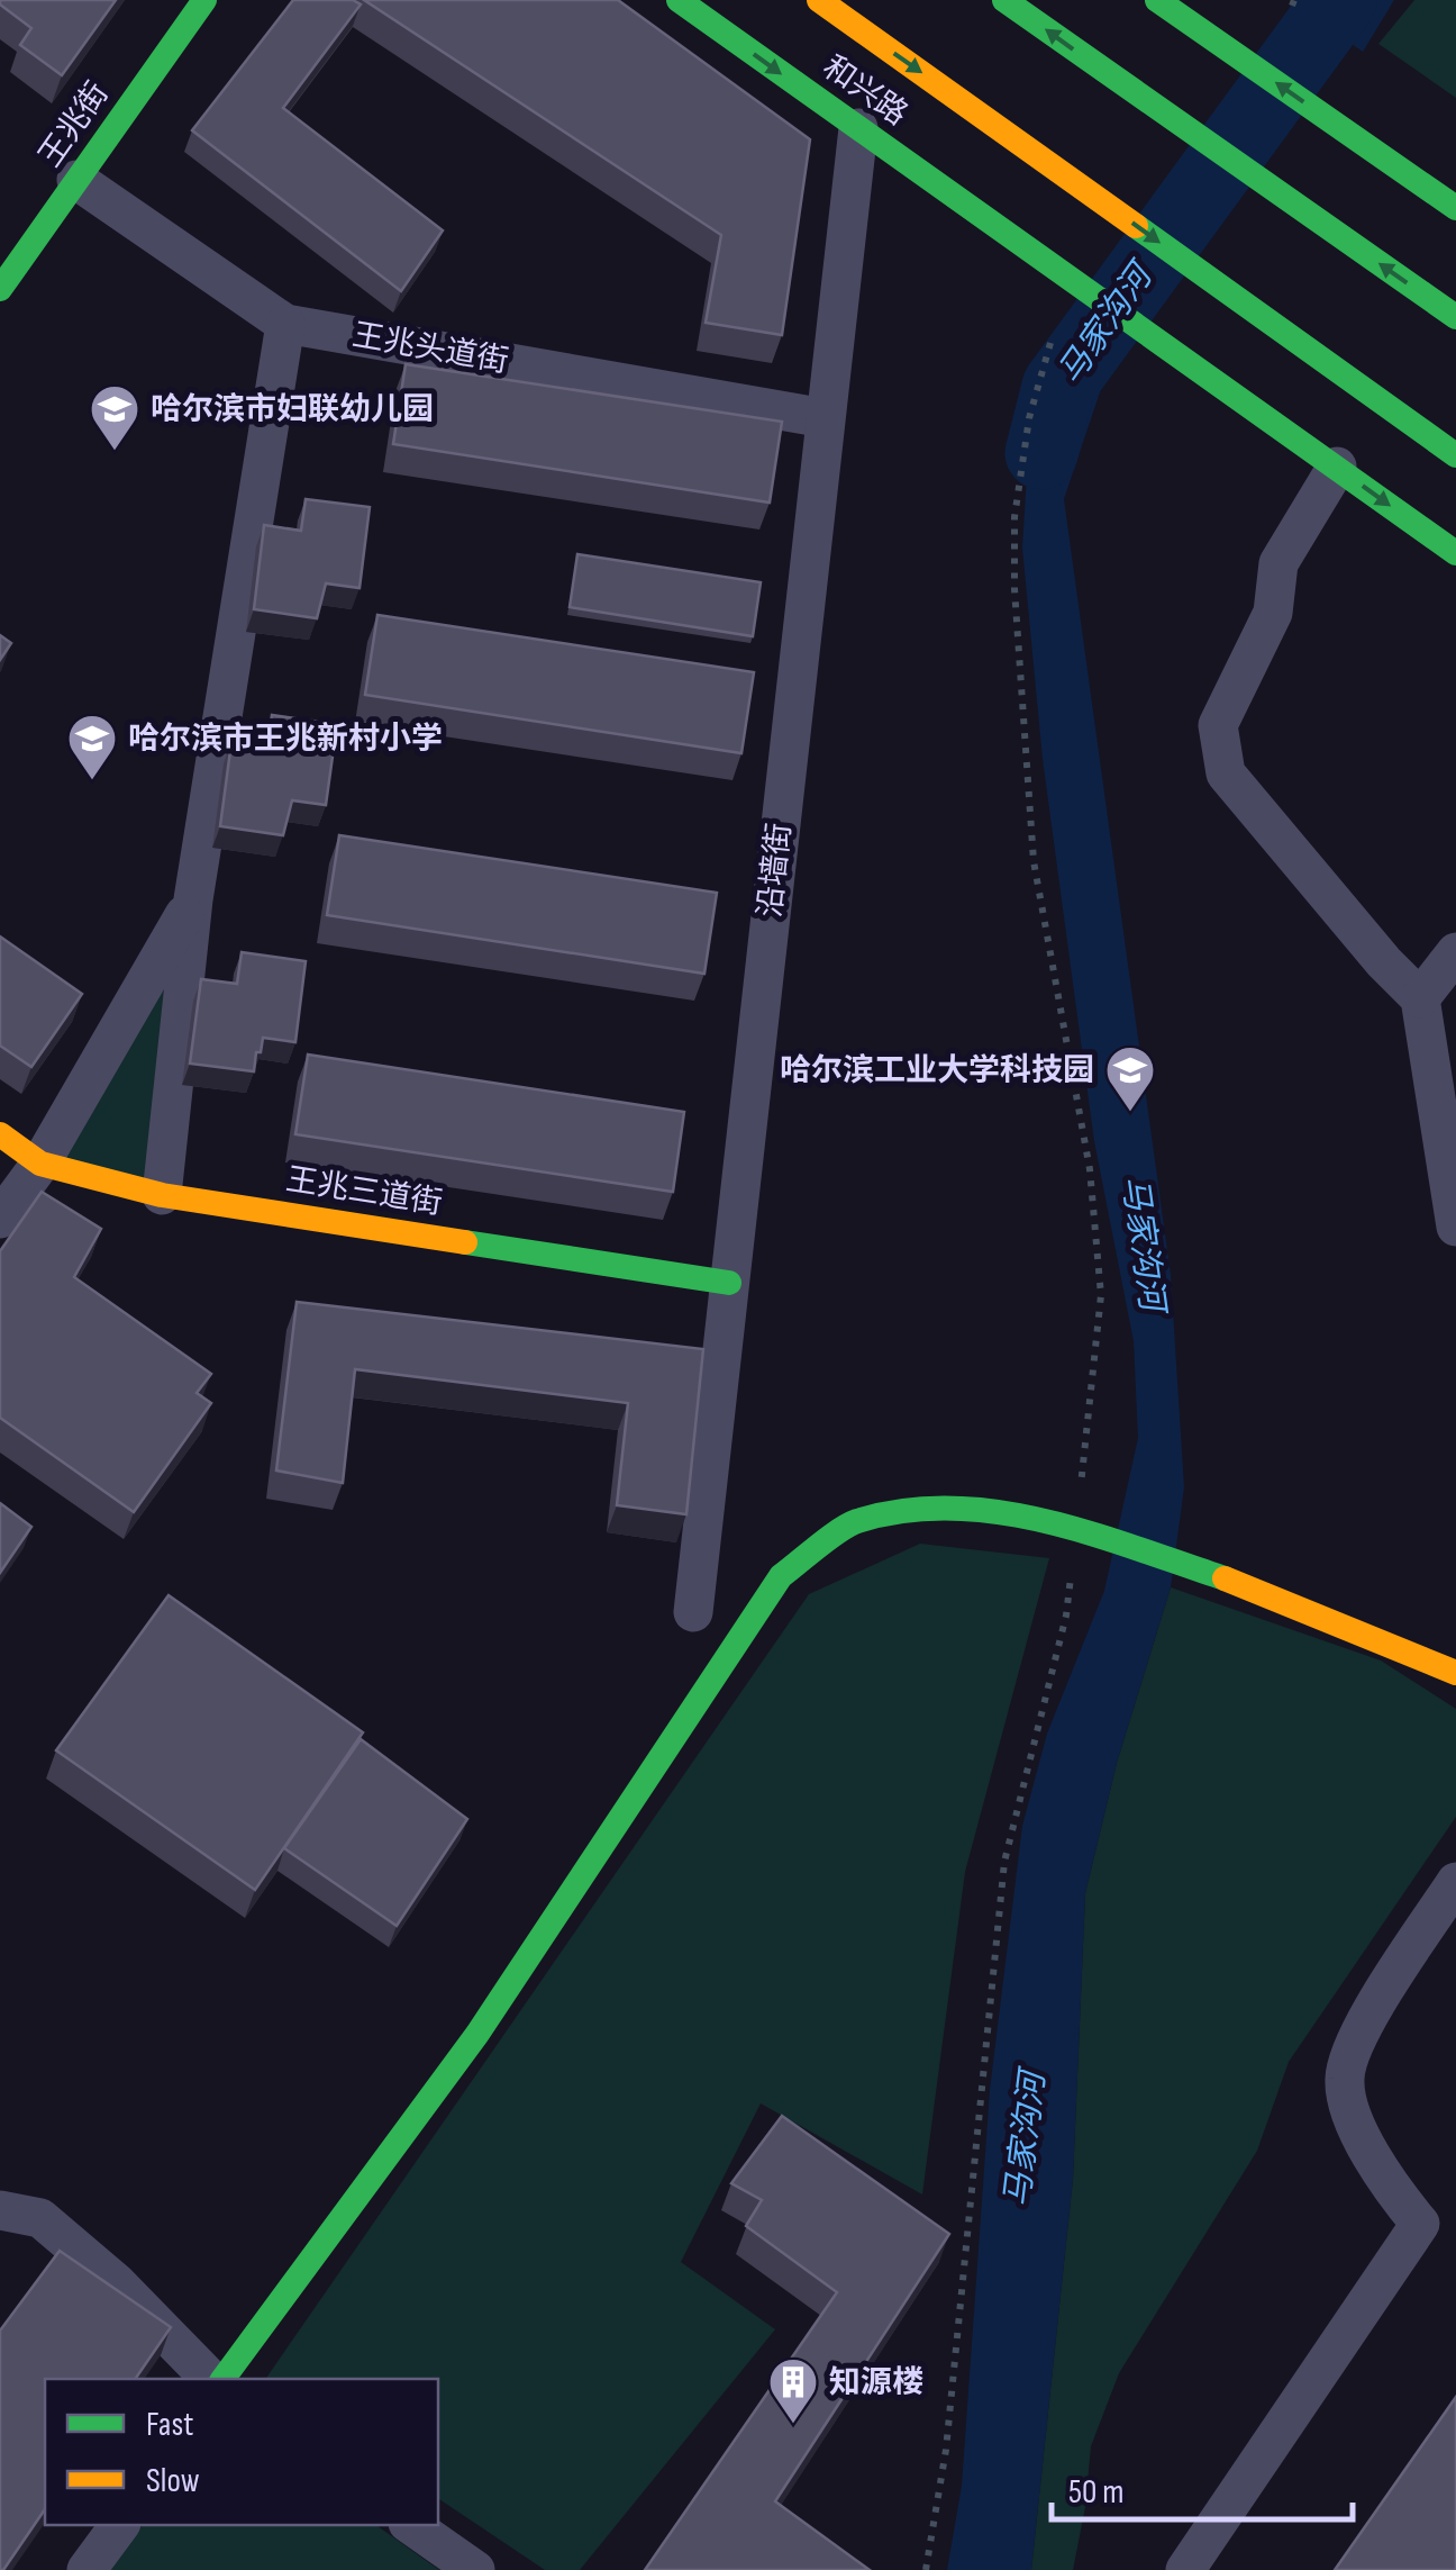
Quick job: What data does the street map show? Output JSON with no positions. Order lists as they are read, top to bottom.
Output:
{
  "streets": {
    "main road": ["和兴路", "王兆街", "王兆三道街"],
    "street": ["王兆头道街", "沿墙街"]
  },
  "crossings": [
    ["和兴路", "沿墙街"],
    ["王兆街", "王兆头道街"],
    ["王兆头道街", "沿墙街"],
    ["沿墙街", "王兆三道街"]
  ],
  "water": ["马家沟河"],
  "places": {
    "school or university": ["哈尔滨市妇联幼儿园", "哈尔滨市王兆新村小学", "哈尔滨工业大学科技园"],
    "building": ["知源楼"]
  },
  "legend": ["Fast", "Slow"],
  "scale_bar": "50 m"
}
